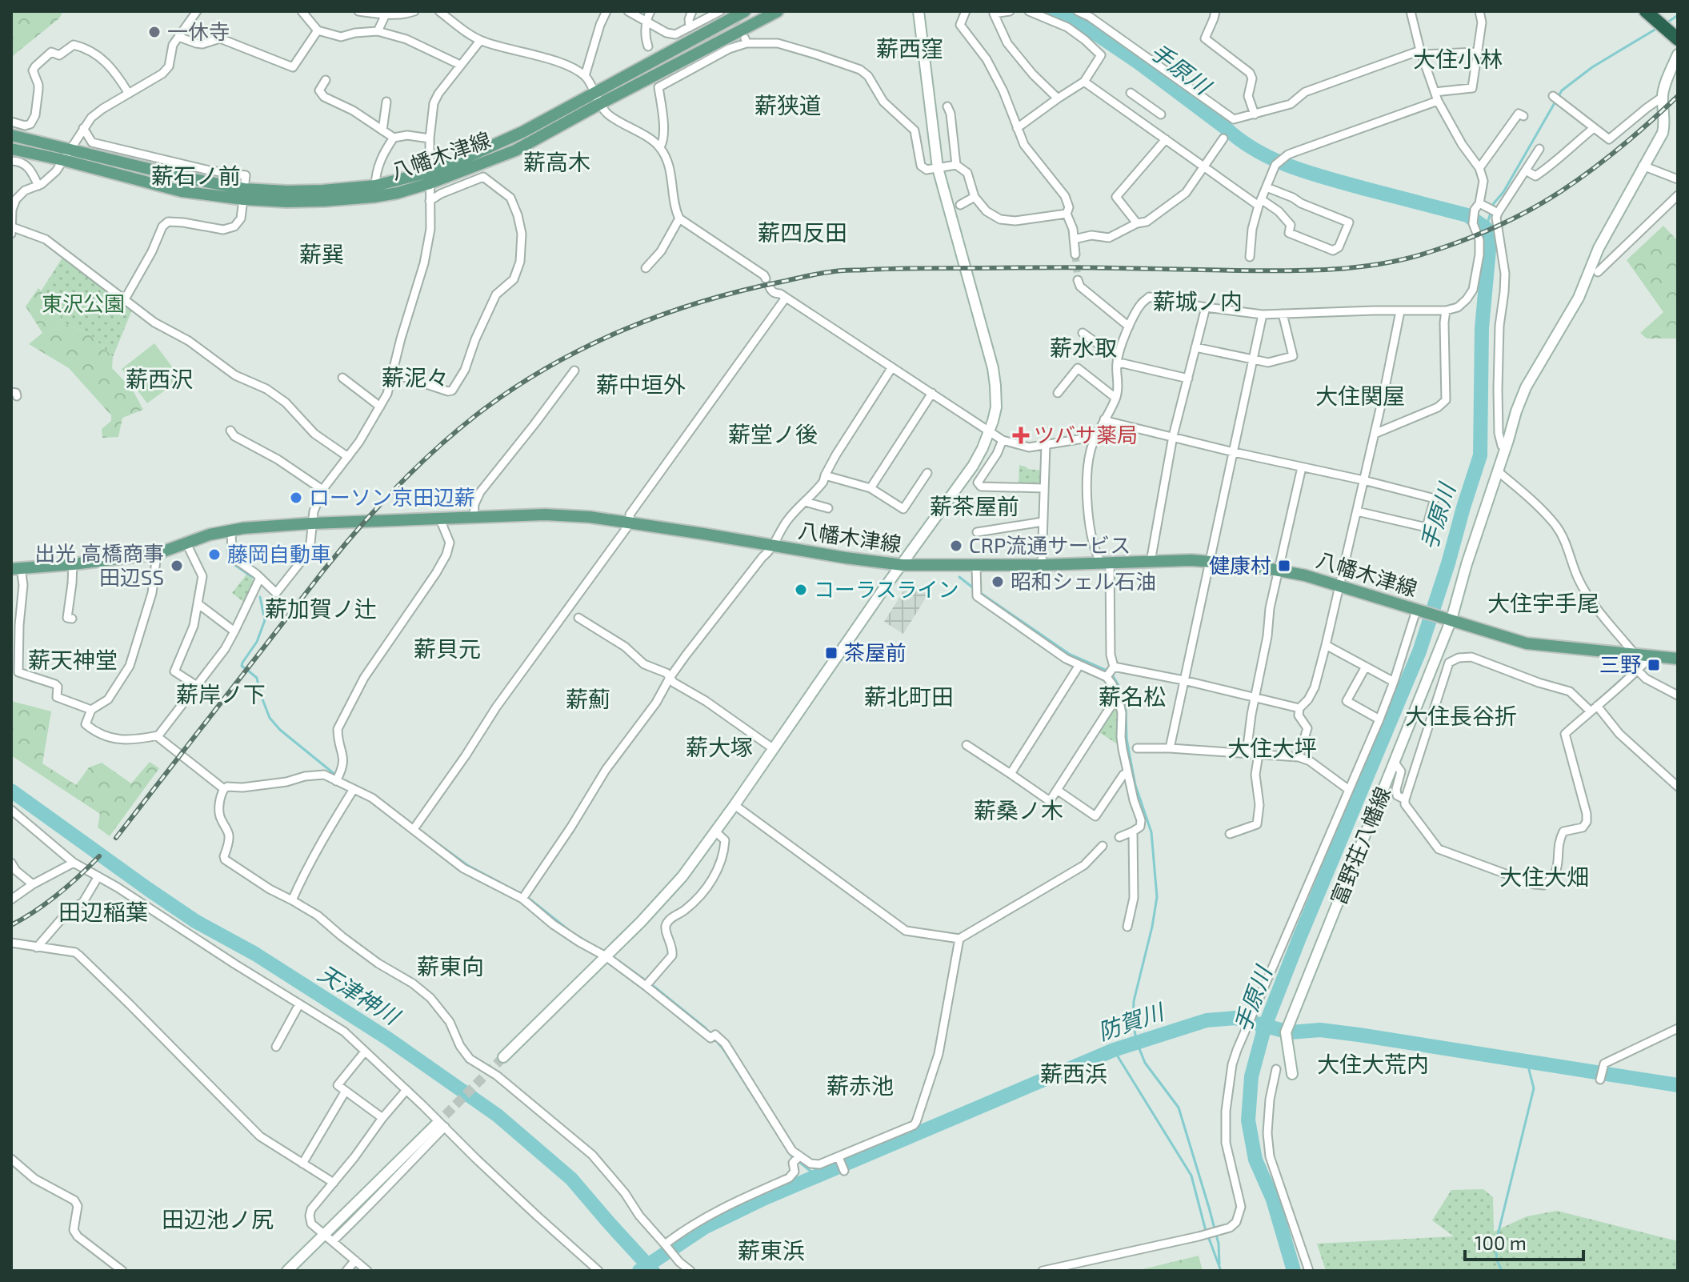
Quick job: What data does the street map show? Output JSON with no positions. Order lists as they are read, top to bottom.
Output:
{
  "streets": {
    "main road": ["八幡木津線"],
    "street": ["富野荘八幡線"]
  },
  "crossings": [
    ["八幡木津線", "富野荘八幡線"]
  ],
  "districts": [
    "薪西窪",
    "大住小林",
    "薪狭道",
    "薪高木",
    "薪石ノ前",
    "薪四反田",
    "薪巽",
    "薪城ノ内",
    "薪水取",
    "薪泥々",
    "薪西沢",
    "薪中垣外",
    "大住関屋",
    "薪堂ノ後",
    "薪茶屋前",
    "大住宇手尾",
    "薪加賀ノ辻",
    "薪貝元",
    "薪天神堂",
    "薪岸ノ下",
    "薪北町田",
    "薪名松",
    "薪薊",
    "大住長谷折",
    "薪大塚",
    "大住大坪",
    "薪桑ノ木",
    "大住大畑",
    "田辺稲葉",
    "薪東向",
    "大住大荒内",
    "薪西浜",
    "薪赤池",
    "田辺池ノ尻",
    "薪東浜"
  ],
  "water": ["手原川", "天津神川", "防賀川"],
  "parks": ["東沢公園"],
  "places": {
    "other": [
      "一休寺",
      "ローソン京田辺薪",
      "CRP流通サービス",
      "藤岡自動車",
      "出光 高橋商事 田辺SS",
      "昭和シェル石油",
      "コーラスライン"
    ],
    "health": ["ツバサ薬局"],
    "transit": ["健康村", "茶屋前", "三野"]
  },
  "scale_bar": "100 m"
}
